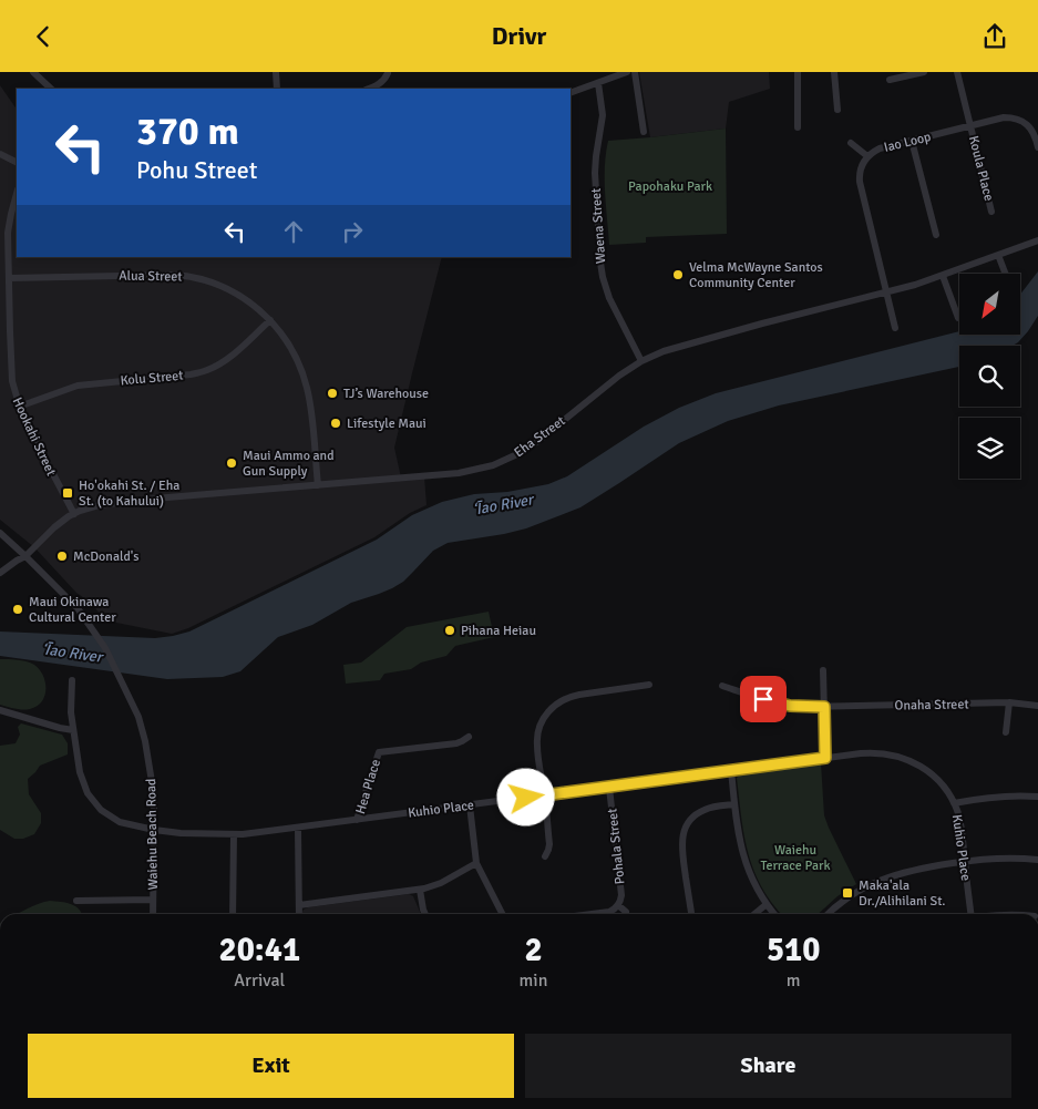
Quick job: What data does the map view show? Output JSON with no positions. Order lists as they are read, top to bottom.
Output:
{
  "streets": {
    "street": [
      "Iao Loop",
      "Koula Place",
      "Waena Street",
      "Alua Street",
      "Kolu Street",
      "Hookahi Street",
      "Eha Street",
      "Onaha Street",
      "Hea Place",
      "Kuhio Place",
      "Waiehu Beach Road",
      "Pohala Street"
    ]
  },
  "crossings": [
    ["Iao Loop", "Koula Place"],
    ["Iao Loop", "Eha Street"],
    ["Waena Street", "Eha Street"],
    ["Alua Street", "Kolu Street"],
    ["Alua Street", "Hookahi Street"],
    ["Alua Street", "Eha Street"],
    ["Kolu Street", "Hookahi Street"],
    ["Hookahi Street", "Eha Street"],
    ["Eha Street", "Waiehu Beach Road"],
    ["Hea Place", "Kuhio Place"],
    ["Kuhio Place", "Waiehu Beach Road"],
    ["Kuhio Place", "Pohala Street"]
  ],
  "water": ["ʻĪao River"],
  "parks": ["Papohaku Park", "Waiehu Terrace Park"],
  "places": {
    "other": [
      "Velma McWayne Santos Community Center",
      "TJ’s Warehouse",
      "Lifestyle Maui",
      "Maui Ammo and Gun Supply",
      "McDonald's",
      "Maui Okinawa Cultural Center",
      "Pihana Heiau"
    ],
    "transit": ["Ho'okahi St. / Eha St. (to Kahului)", "Maka'ala Dr./Alihilani St."]
  },
  "north": "bottom left",
  "page": {
    "header": "Drivr",
    "turn": ["370 m", "Pohu Street"],
    "eta": [
      "20:41",
      "Arrival",
      "2",
      "min",
      "510",
      "m"
    ],
    "buttons": ["Exit", "Share"]
  }
}
